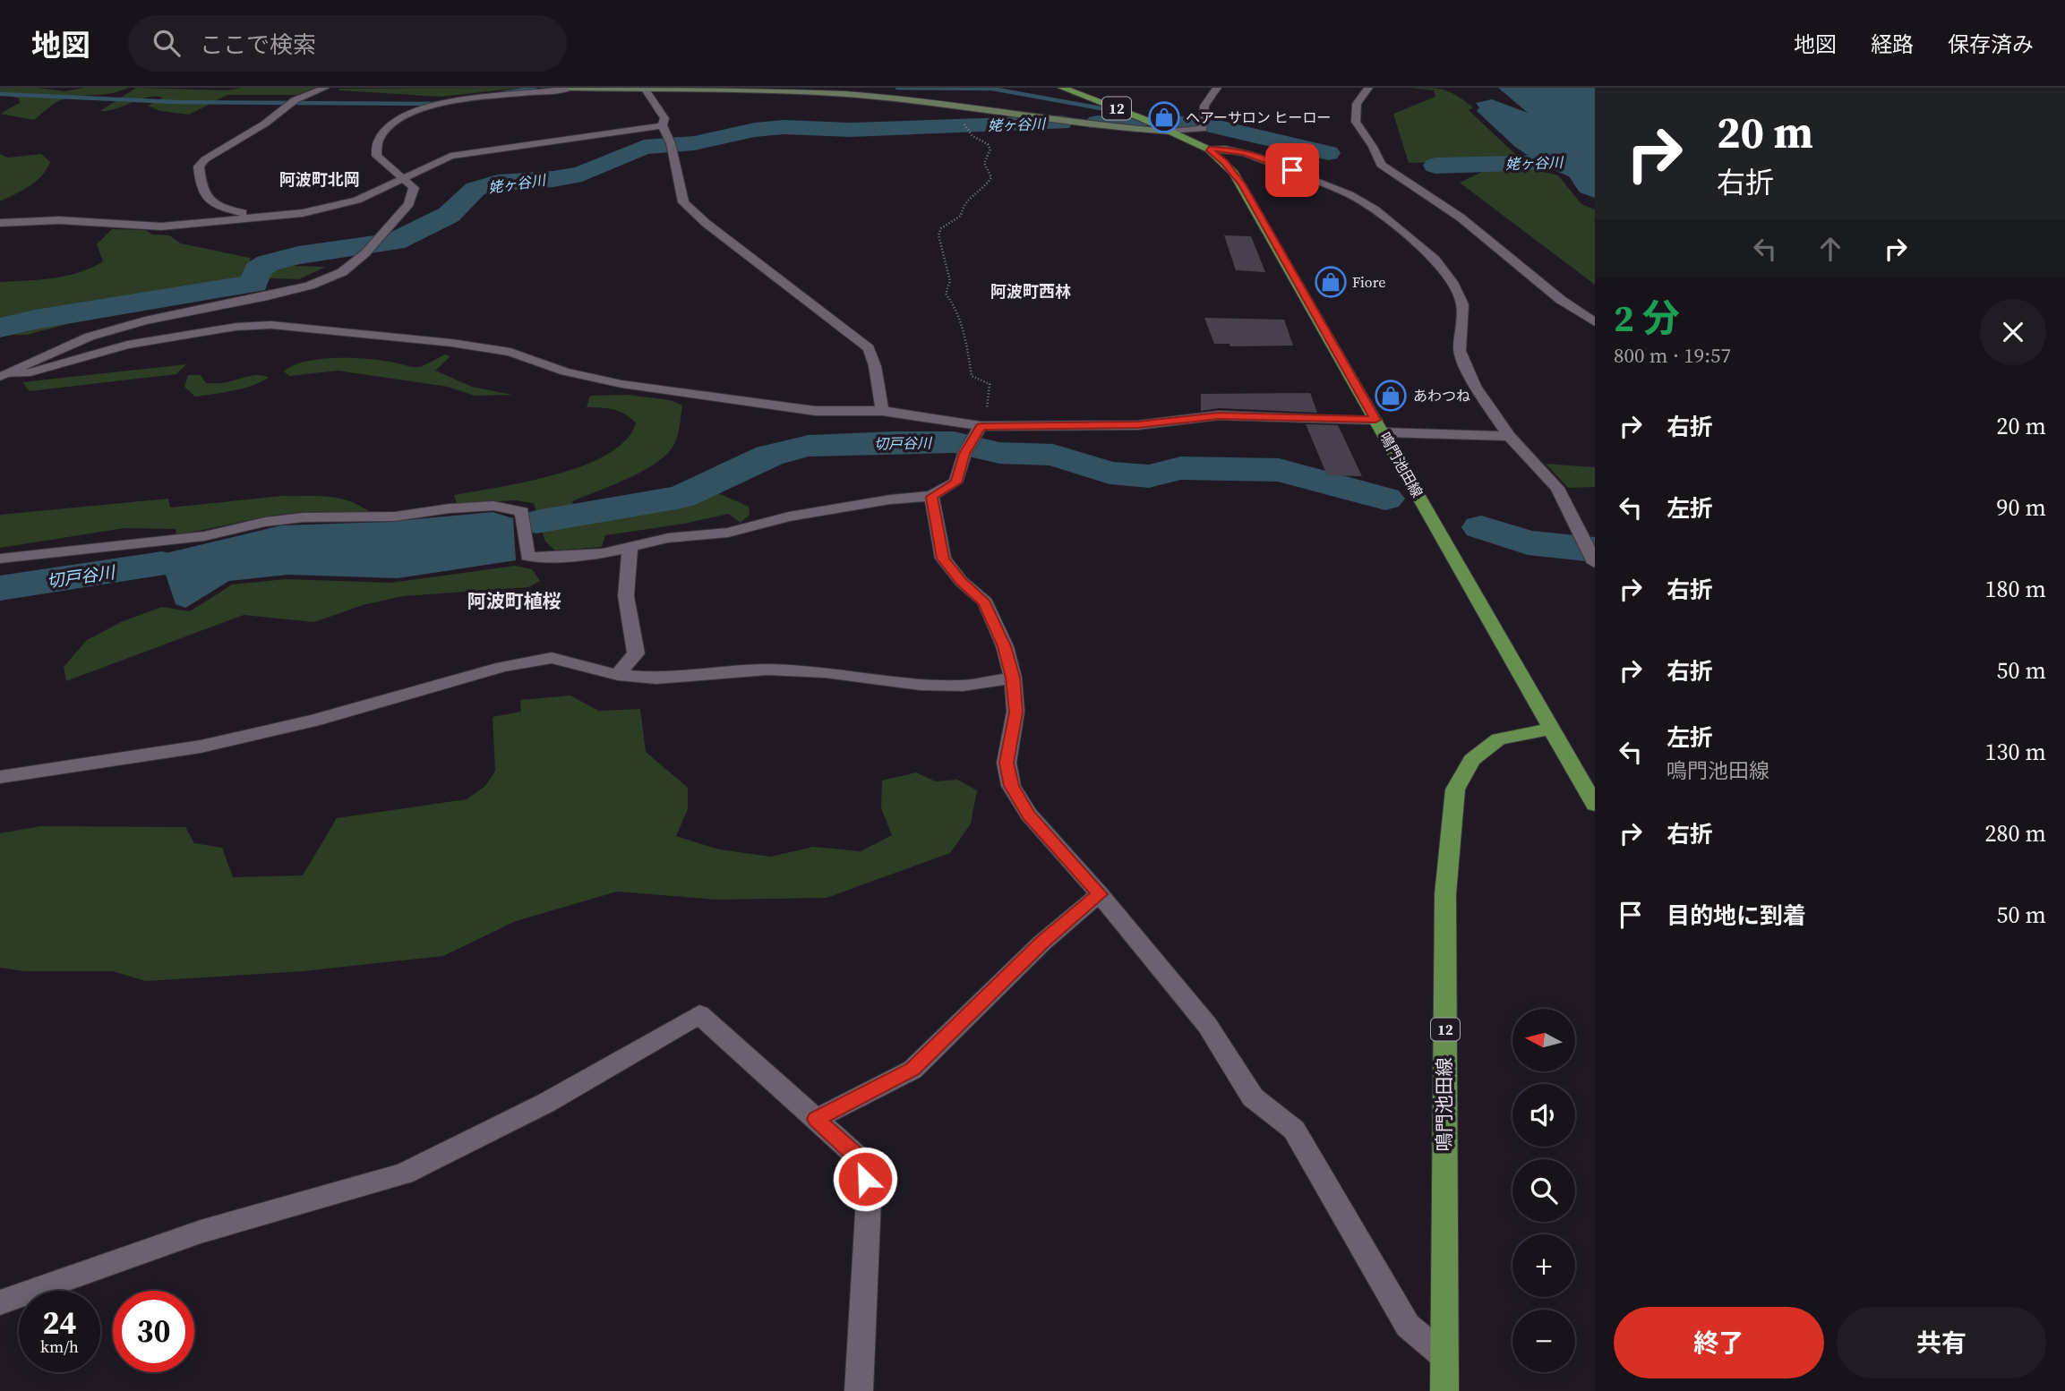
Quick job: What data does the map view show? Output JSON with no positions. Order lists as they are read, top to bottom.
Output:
{
  "streets": {
    "main road": ["12", "鳴門池田線"]
  },
  "districts": ["阿波町北岡", "阿波町西林", "阿波町植桜"],
  "water": ["姥ヶ谷川", "切戸谷川"],
  "places": {
    "shop": ["ヘアーサロン ヒーロー", "Fiore", "あわつね"]
  },
  "north": "left",
  "page": {
    "header": "地図",
    "search": "ここで検索",
    "nav": ["地図", "経路", "保存済み"],
    "turn": ["20 m", "右折"],
    "heading": ["2 分", "800 m · 19:57"],
    "list": [
      {
        "name": "右折",
        "value": "20 m"
      },
      {
        "name": "左折",
        "value": "90 m"
      },
      {
        "name": "右折",
        "value": "180 m"
      },
      {
        "name": "右折",
        "value": "50 m"
      },
      {
        "name": "左折",
        "note": "鳴門池田線",
        "value": "130 m"
      },
      {
        "name": "右折",
        "value": "280 m"
      },
      {
        "name": "目的地に到着",
        "value": "50 m"
      }
    ],
    "map_buttons": ["+", "−"],
    "speed": "24 km/h",
    "limit": "30",
    "buttons": ["終了", "共有"]
  }
}
